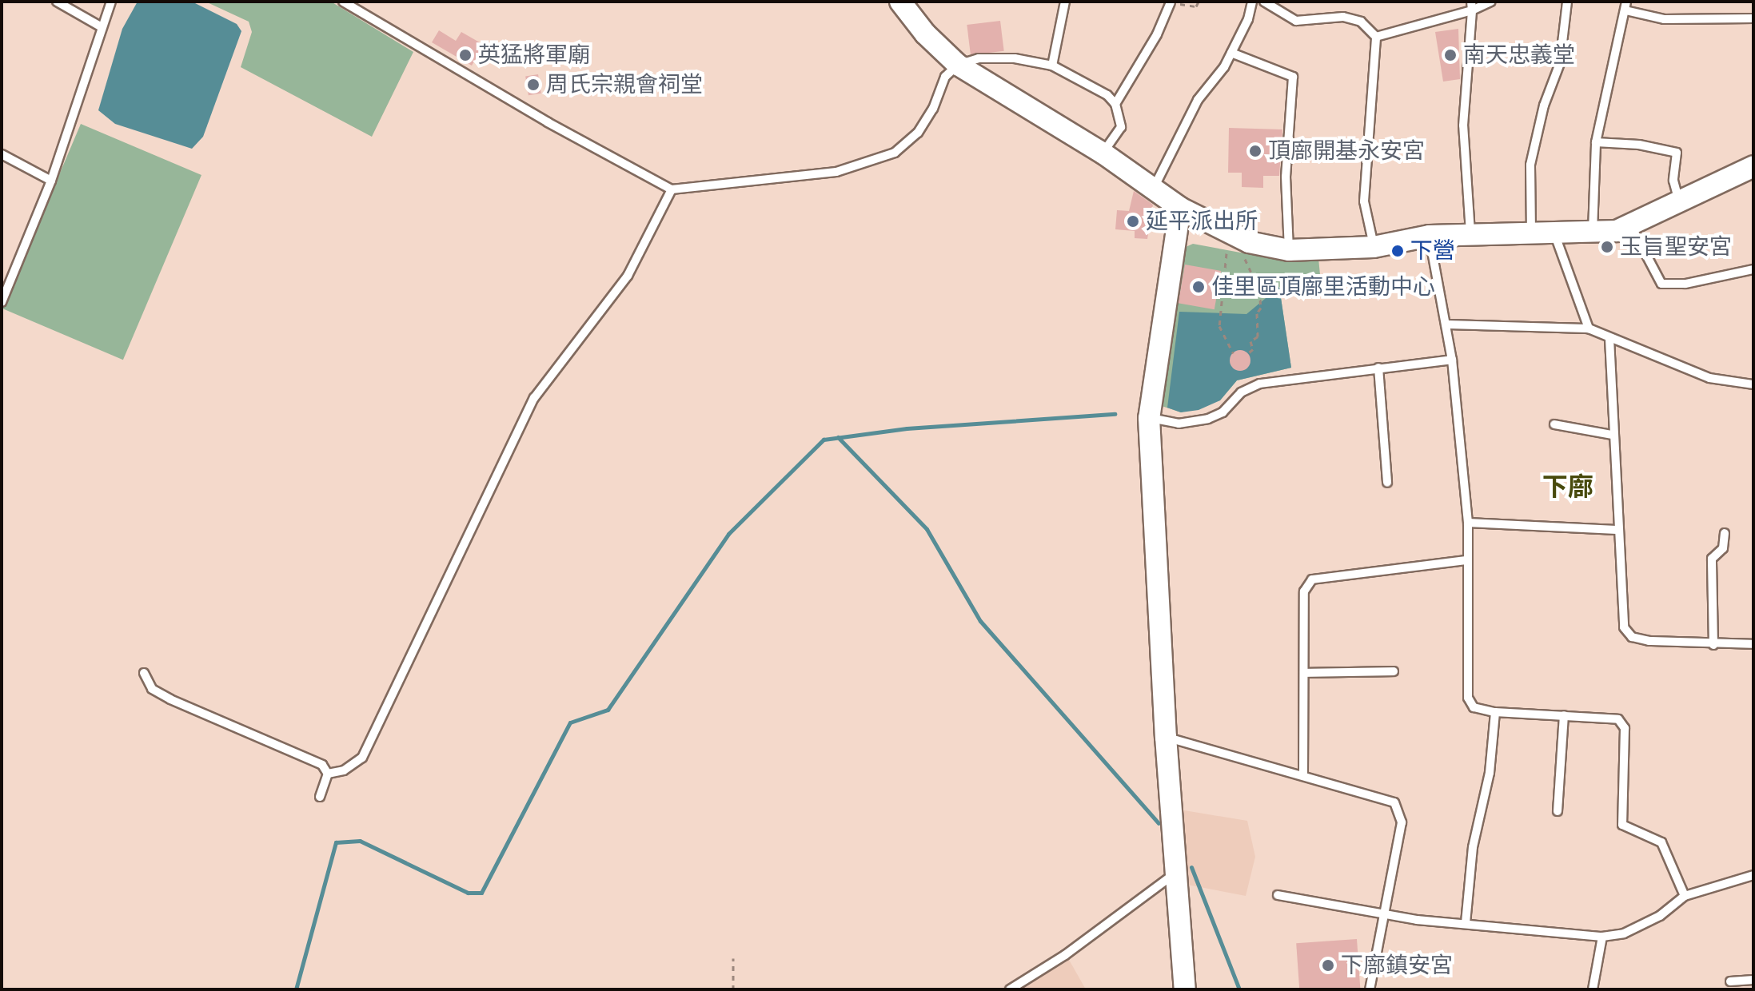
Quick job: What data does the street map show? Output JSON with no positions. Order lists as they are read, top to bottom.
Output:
{
  "districts": ["下廍"],
  "places": [
    "英猛將軍廟",
    "南天忠義堂",
    "周氏宗親會祠堂",
    "頂廍開基永安宮",
    "延平派出所",
    "玉旨聖安宮",
    "下營",
    "佳里區頂廍里活動中心",
    "下廍鎮安宮"
  ]
}
